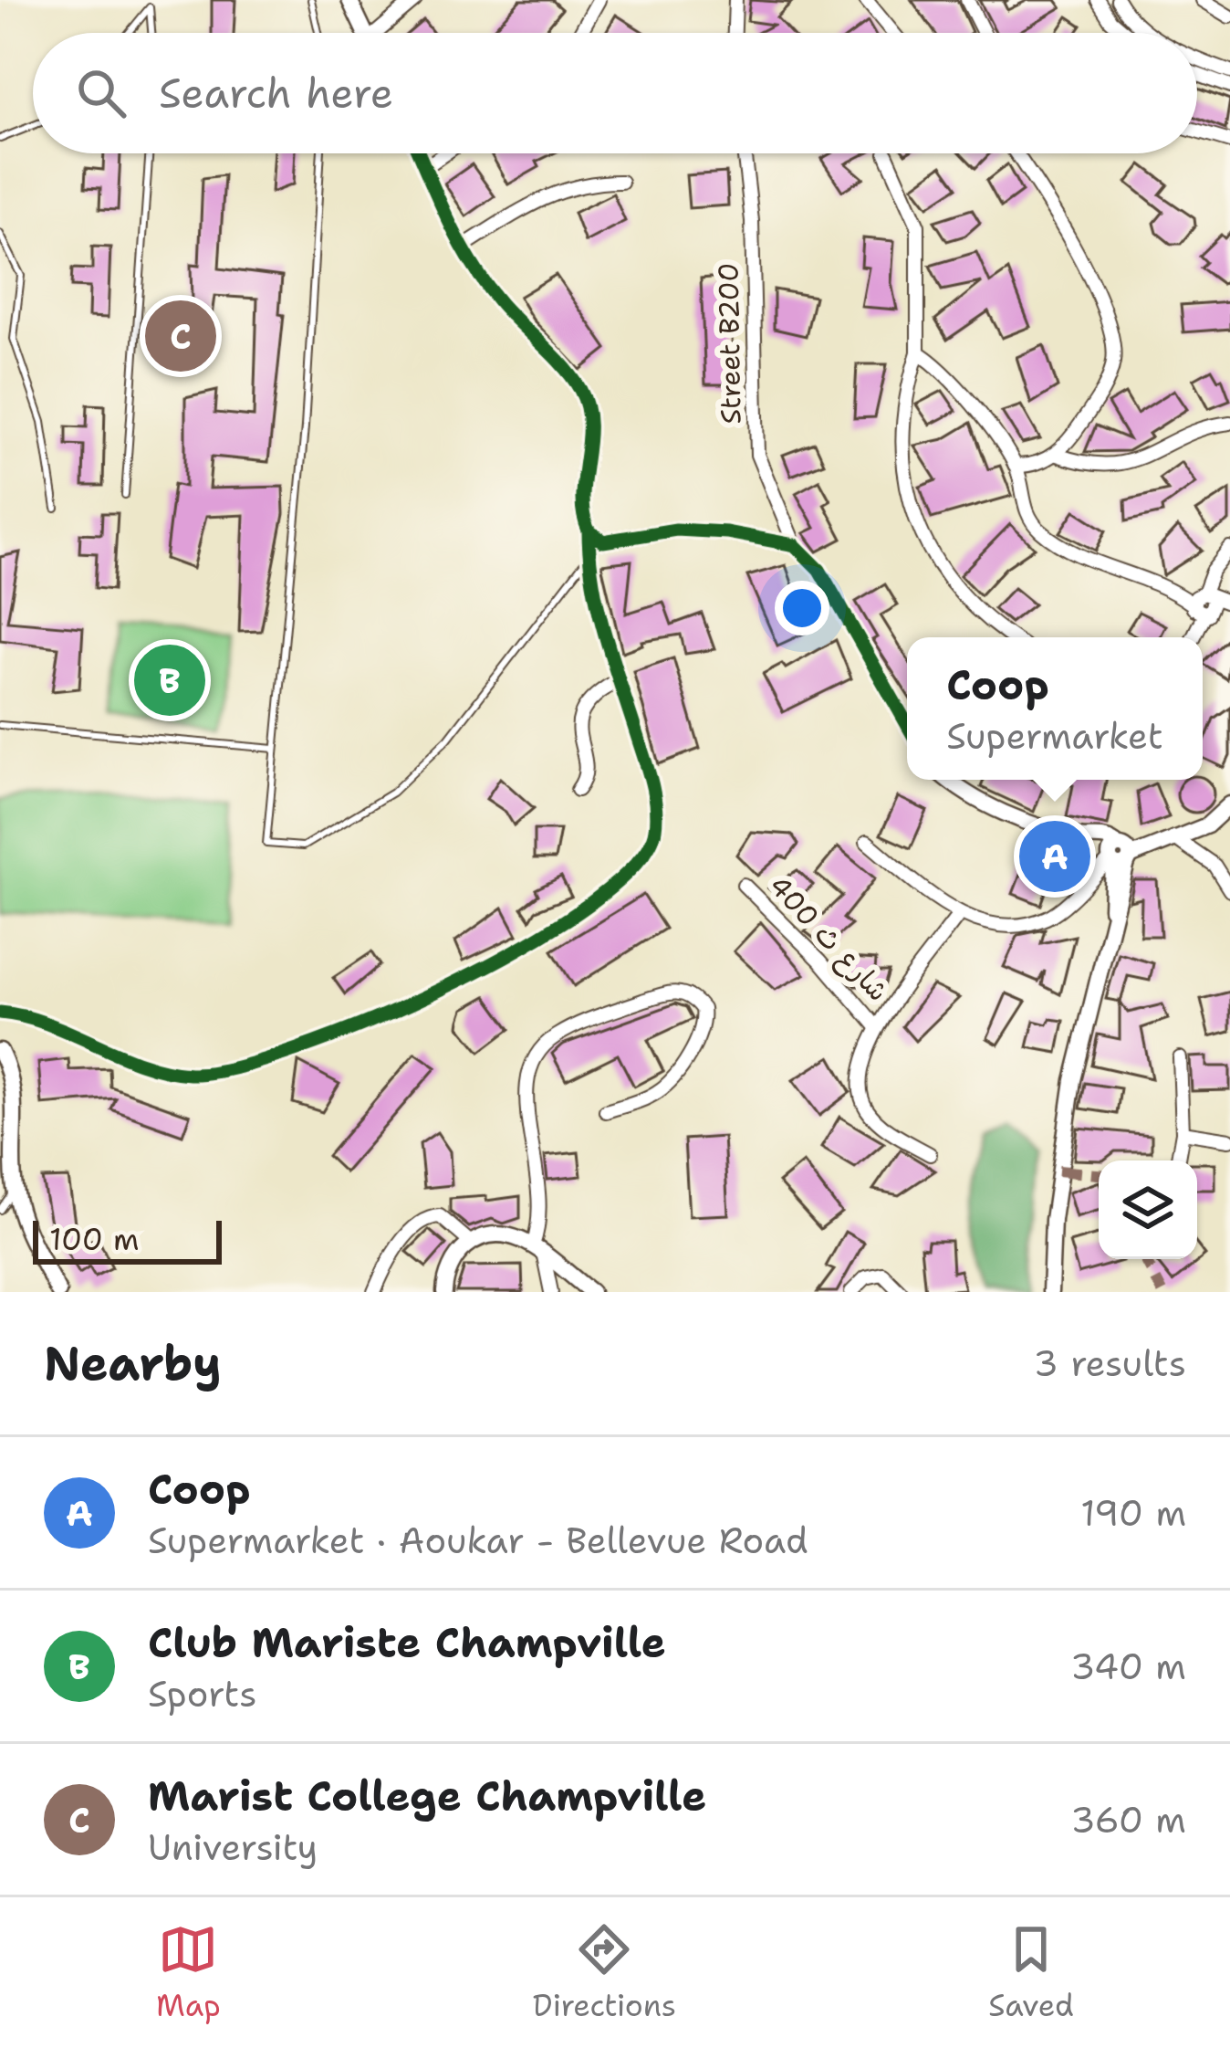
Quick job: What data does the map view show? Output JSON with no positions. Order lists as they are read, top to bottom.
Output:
{
  "streets": {
    "street": ["Street B200", "شارع ث 400"]
  },
  "scale_bar": "100 m",
  "page": {
    "search": "Search here",
    "pins": ["C", "B", "A"],
    "popup": ["Coop", "Supermarket"],
    "scale": "100 m",
    "heading": ["Nearby", "3 results"],
    "list": [
      {
        "mark": "A",
        "name": "Coop",
        "note": "Supermarket · Aoukar - Bellevue Road",
        "value": "190 m"
      },
      {
        "mark": "B",
        "name": "Club Mariste Champville",
        "note": "Sports",
        "value": "340 m"
      },
      {
        "mark": "C",
        "name": "Marist College Champville",
        "note": "University",
        "value": "360 m"
      }
    ],
    "nav": ["Map", "Directions", "Saved"]
  }
}
